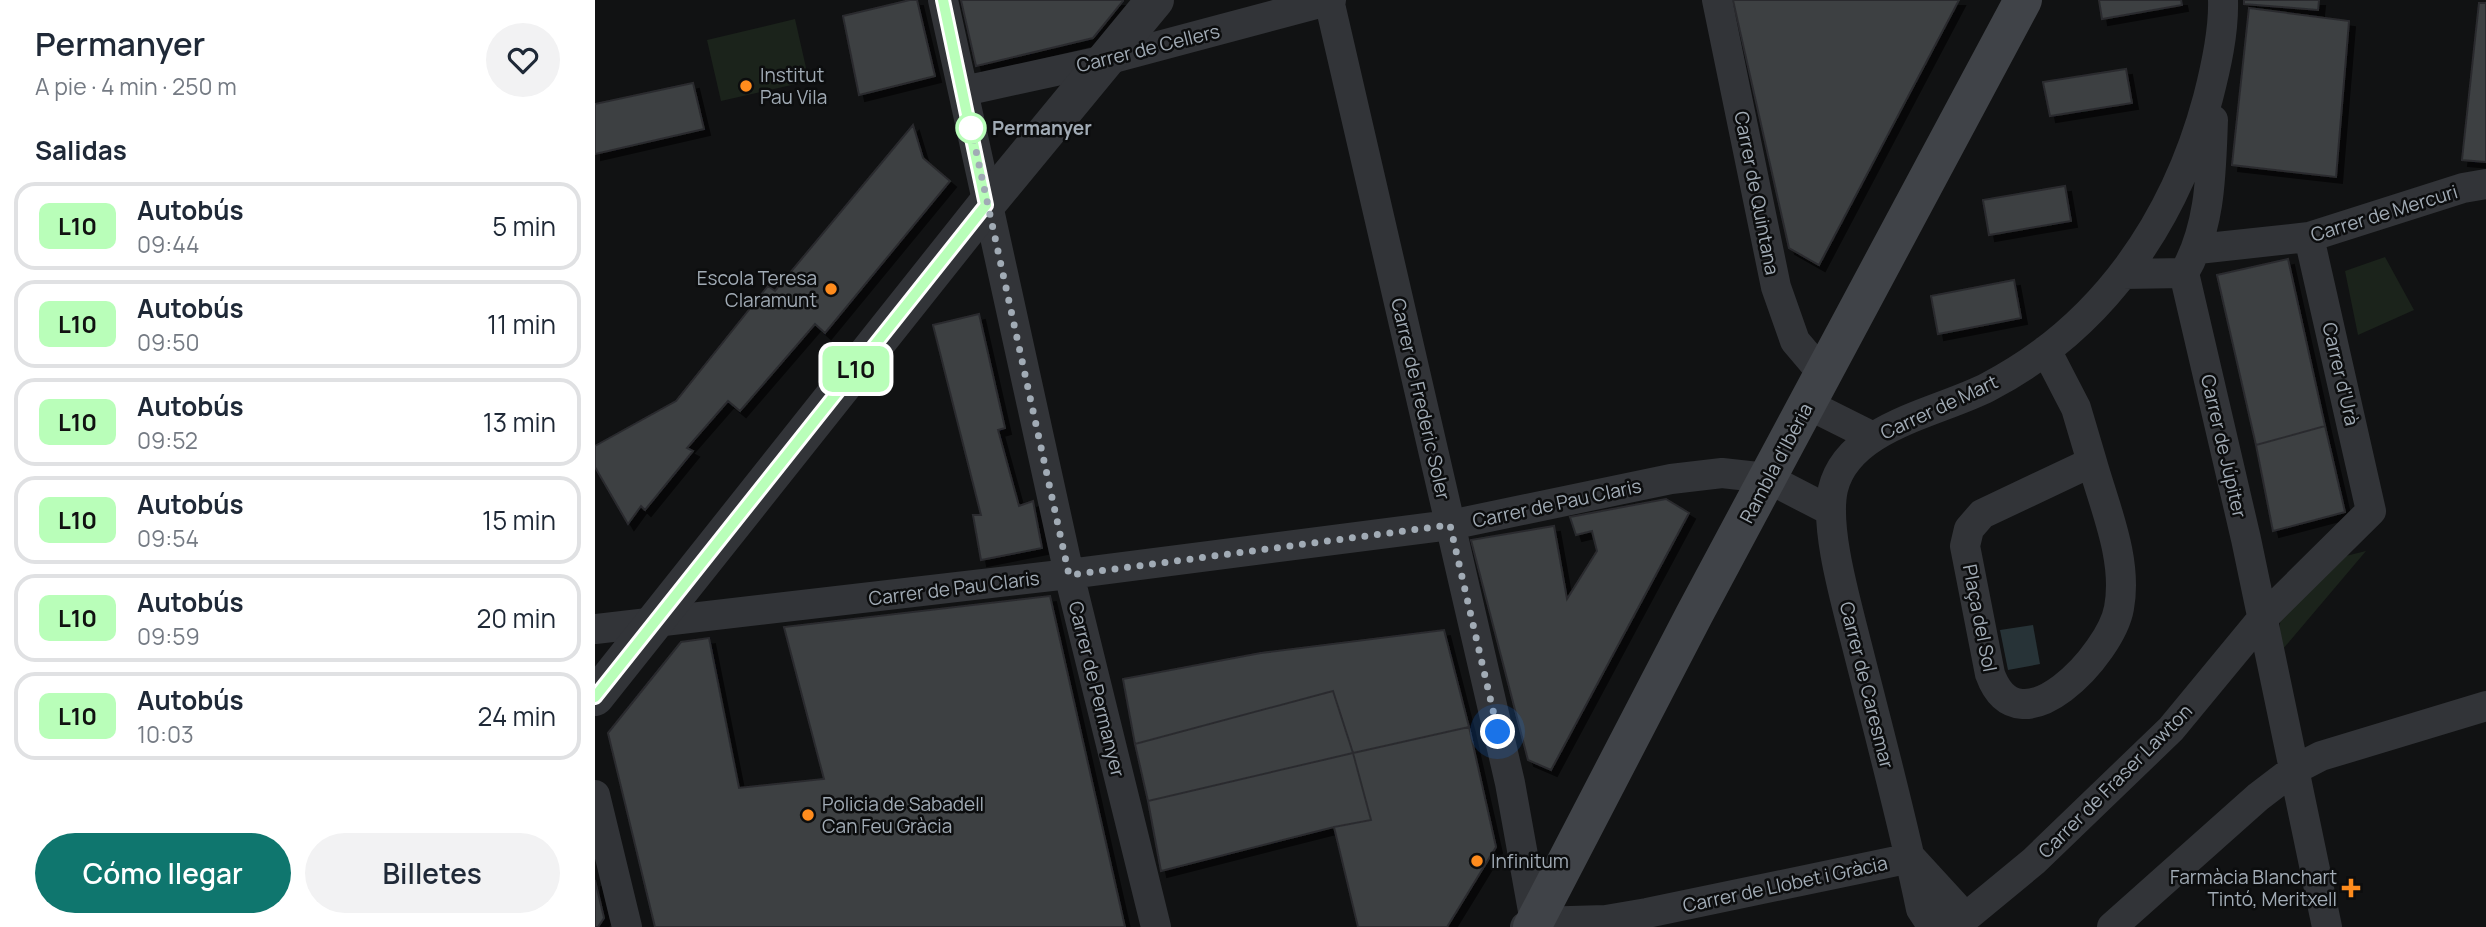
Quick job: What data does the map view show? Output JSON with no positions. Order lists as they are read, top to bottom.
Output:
{
  "streets": {
    "main road": ["Rambla d'Ibèria"],
    "street": [
      "Carrer de Cellers",
      "Carrer de Quintana",
      "Carrer de Mercuri",
      "Carrer d'Urà",
      "Carrer de Frederic Soler",
      "Carrer de Mart",
      "Carrer de Júpiter",
      "Carrer de Pau Claris",
      "Plaça del Sol",
      "Carrer de Caresmar",
      "Carrer de Permanyer",
      "Carrer de Fraser Lawton",
      "Carrer de Llobet i Gràcia"
    ]
  },
  "crossings": [
    ["Carrer de Cellers", "Carrer de Frederic Soler"],
    ["Carrer de Cellers", "Carrer de Permanyer"],
    ["Carrer de Quintana", "Rambla d'Ibèria"],
    ["Carrer de Mercuri", "Carrer d'Urà"],
    ["Carrer de Mercuri", "Carrer de Mart"],
    ["Carrer de Mercuri", "Carrer de Júpiter"],
    ["Carrer d'Urà", "Carrer de Fraser Lawton"],
    ["Carrer de Frederic Soler", "Rambla d'Ibèria"],
    ["Carrer de Frederic Soler", "Carrer de Pau Claris"],
    ["Carrer de Frederic Soler", "Carrer de Llobet i Gràcia"],
    ["Carrer de Mart", "Carrer de Júpiter"],
    ["Carrer de Mart", "Plaça del Sol"],
    ["Carrer de Mart", "Carrer de Caresmar"],
    ["Carrer de Júpiter", "Carrer de Fraser Lawton"],
    ["Rambla d'Ibèria", "Carrer de Pau Claris"],
    ["Rambla d'Ibèria", "Carrer de Llobet i Gràcia"],
    ["Carrer de Pau Claris", "Carrer de Permanyer"],
    ["Carrer de Caresmar", "Carrer de Fraser Lawton"],
    ["Carrer de Caresmar", "Carrer de Llobet i Gràcia"]
  ],
  "places": {
    "other": [
      "Institut Pau Vila",
      "Permanyer",
      "Escola Teresa Claramunt",
      "Policia de Sabadell Can Feu Gràcia",
      "Infinitum"
    ],
    "health": ["Farmàcia Blanchart Tintó, Meritxell"]
  },
  "lines": ["bus line L10"],
  "page": {
    "heading": [
      ["Permanyer", "A pie · 4 min · 250 m"],
      "Salidas"
    ],
    "on_map": "L10",
    "list": [
      {
        "mark": "L10",
        "name": "Autobús",
        "note": "09:44",
        "value": "5 min"
      },
      {
        "mark": "L10",
        "name": "Autobús",
        "note": "09:50",
        "value": "11 min"
      },
      {
        "mark": "L10",
        "name": "Autobús",
        "note": "09:52",
        "value": "13 min"
      },
      {
        "mark": "L10",
        "name": "Autobús",
        "note": "09:54",
        "value": "15 min"
      },
      {
        "mark": "L10",
        "name": "Autobús",
        "note": "09:59",
        "value": "20 min"
      },
      {
        "mark": "L10",
        "name": "Autobús",
        "note": "10:03",
        "value": "24 min"
      }
    ],
    "buttons": ["Cómo llegar", "Billetes"]
  }
}
